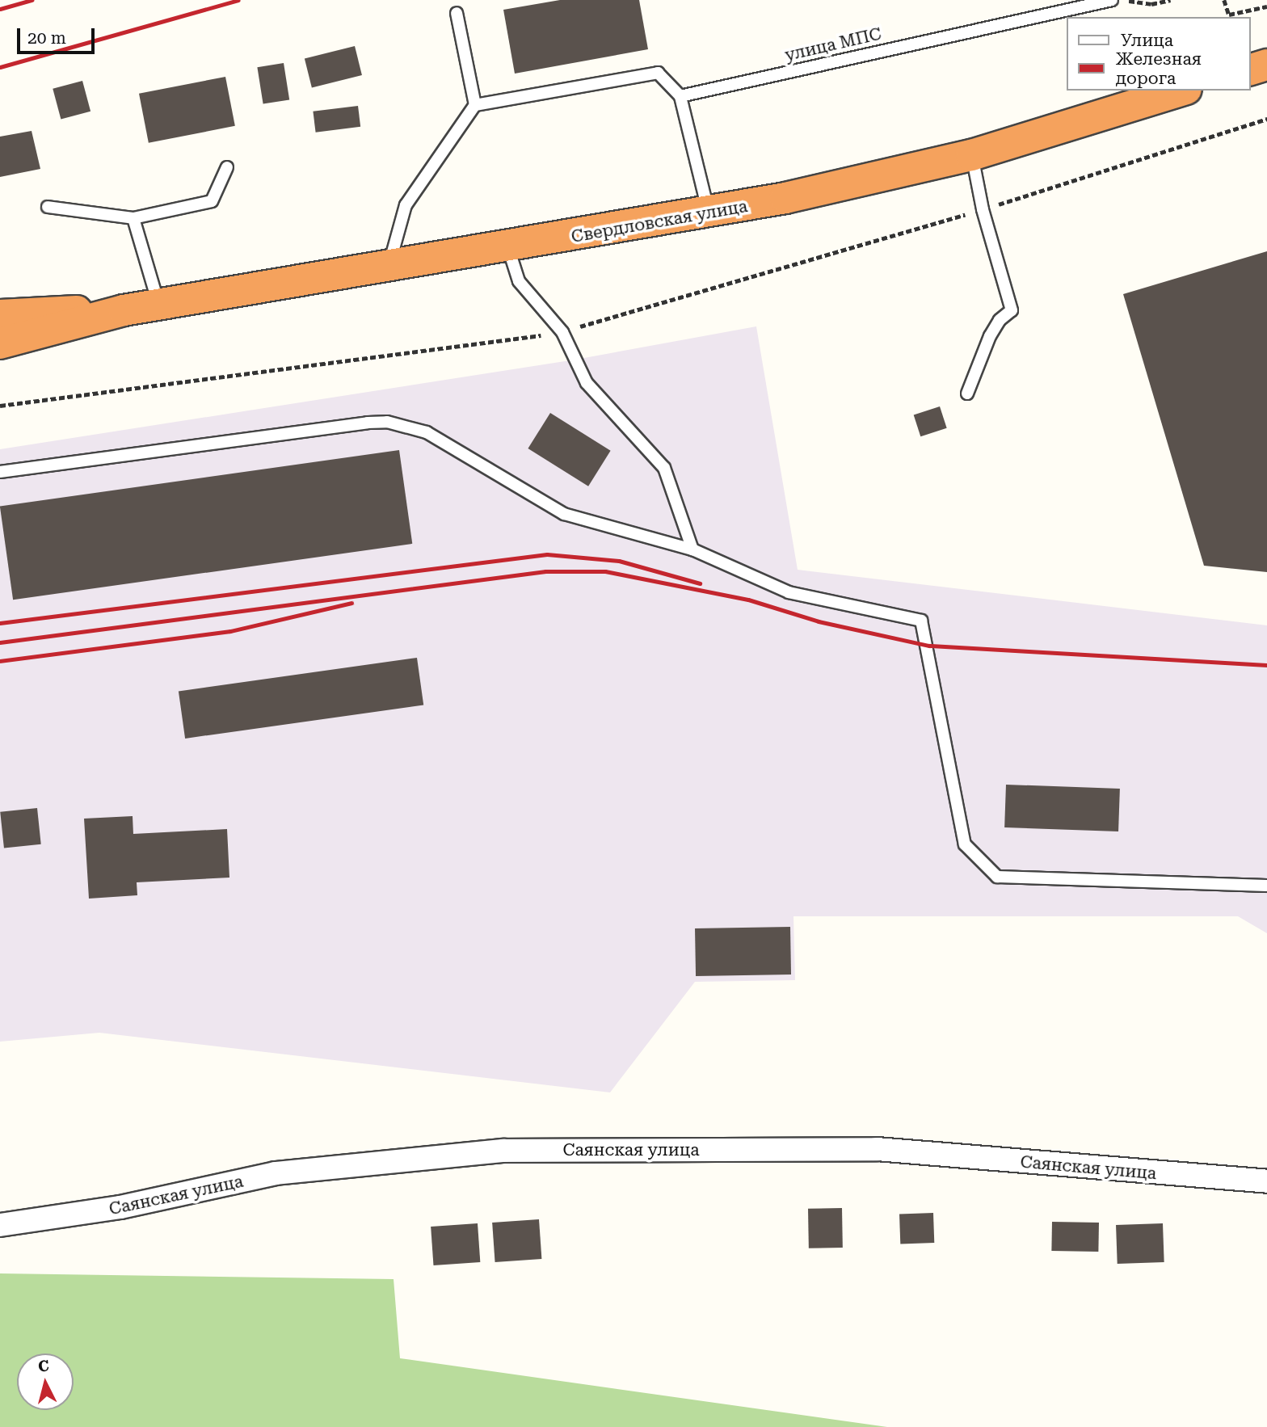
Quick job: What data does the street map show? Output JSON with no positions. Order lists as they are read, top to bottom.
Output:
{
  "streets": {
    "highway": ["Свердловская улица"],
    "street": ["Саянская улица"],
    "lane": ["улица МПС"]
  },
  "legend": ["Улица", "Железная дорога"],
  "scale_bar": "20 m",
  "north": "top"
}
